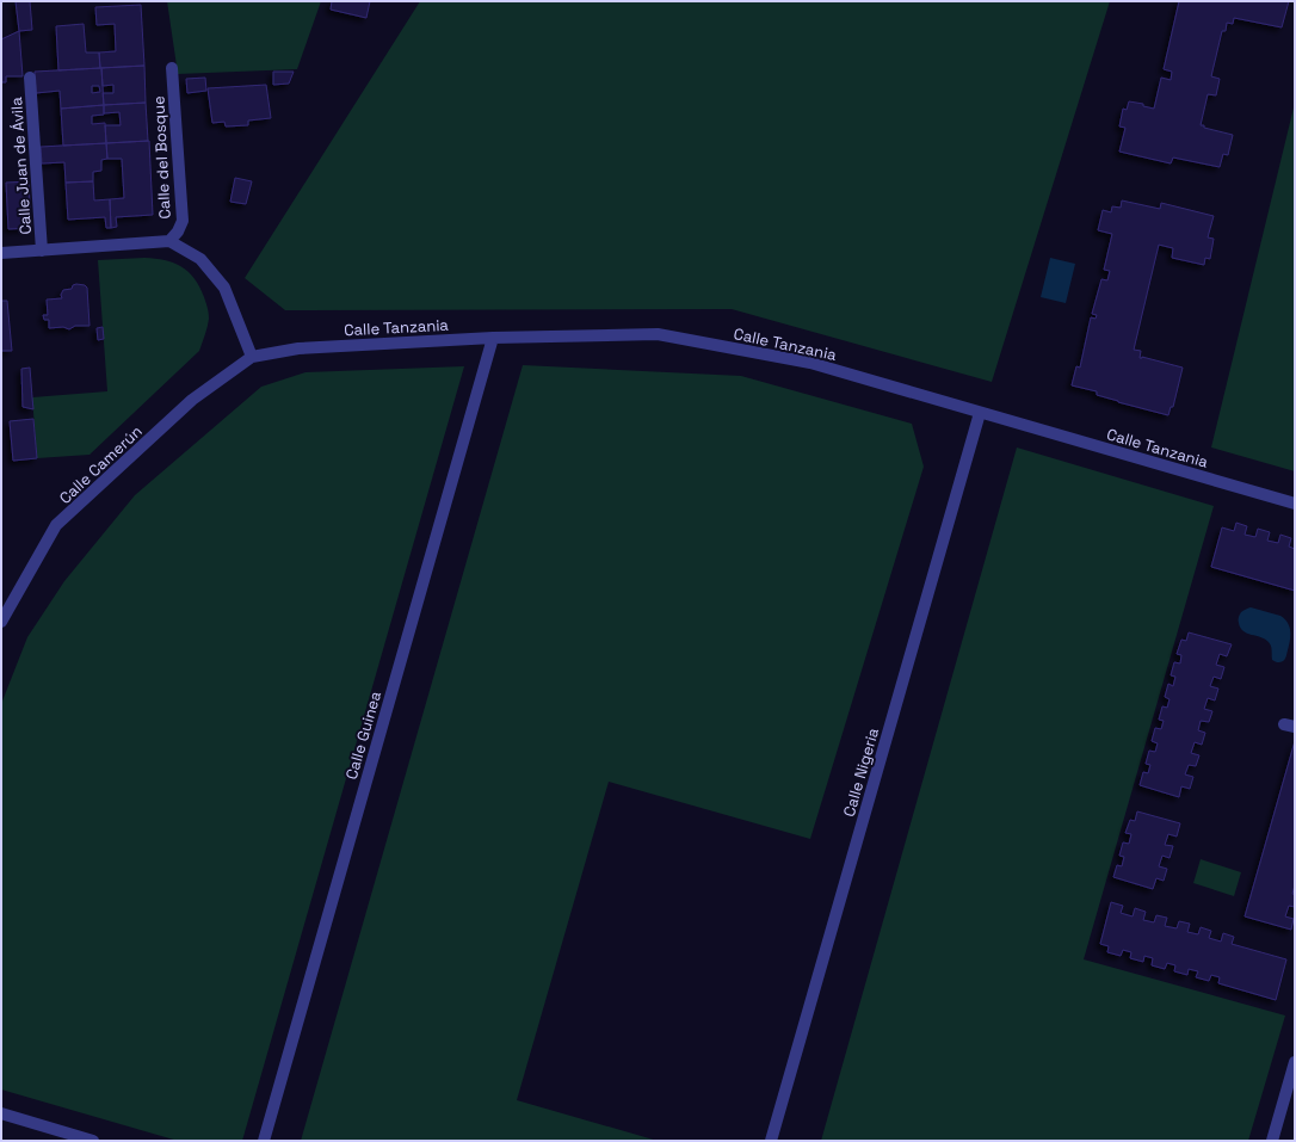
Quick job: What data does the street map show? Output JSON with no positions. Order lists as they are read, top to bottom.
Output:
{
  "streets": {
    "street": [
      "Calle del Bosque",
      "Calle Juan de Ávila",
      "Calle Tanzania",
      "Calle Camerún",
      "Calle Guinea",
      "Calle Nigeria"
    ]
  },
  "crossings": [
    ["Calle del Bosque", "Calle Juan de Ávila"],
    ["Calle del Bosque", "Calle Tanzania"],
    ["Calle del Bosque", "Calle Camerún"],
    ["Calle Tanzania", "Calle Camerún"],
    ["Calle Tanzania", "Calle Guinea"],
    ["Calle Tanzania", "Calle Nigeria"]
  ]
}
